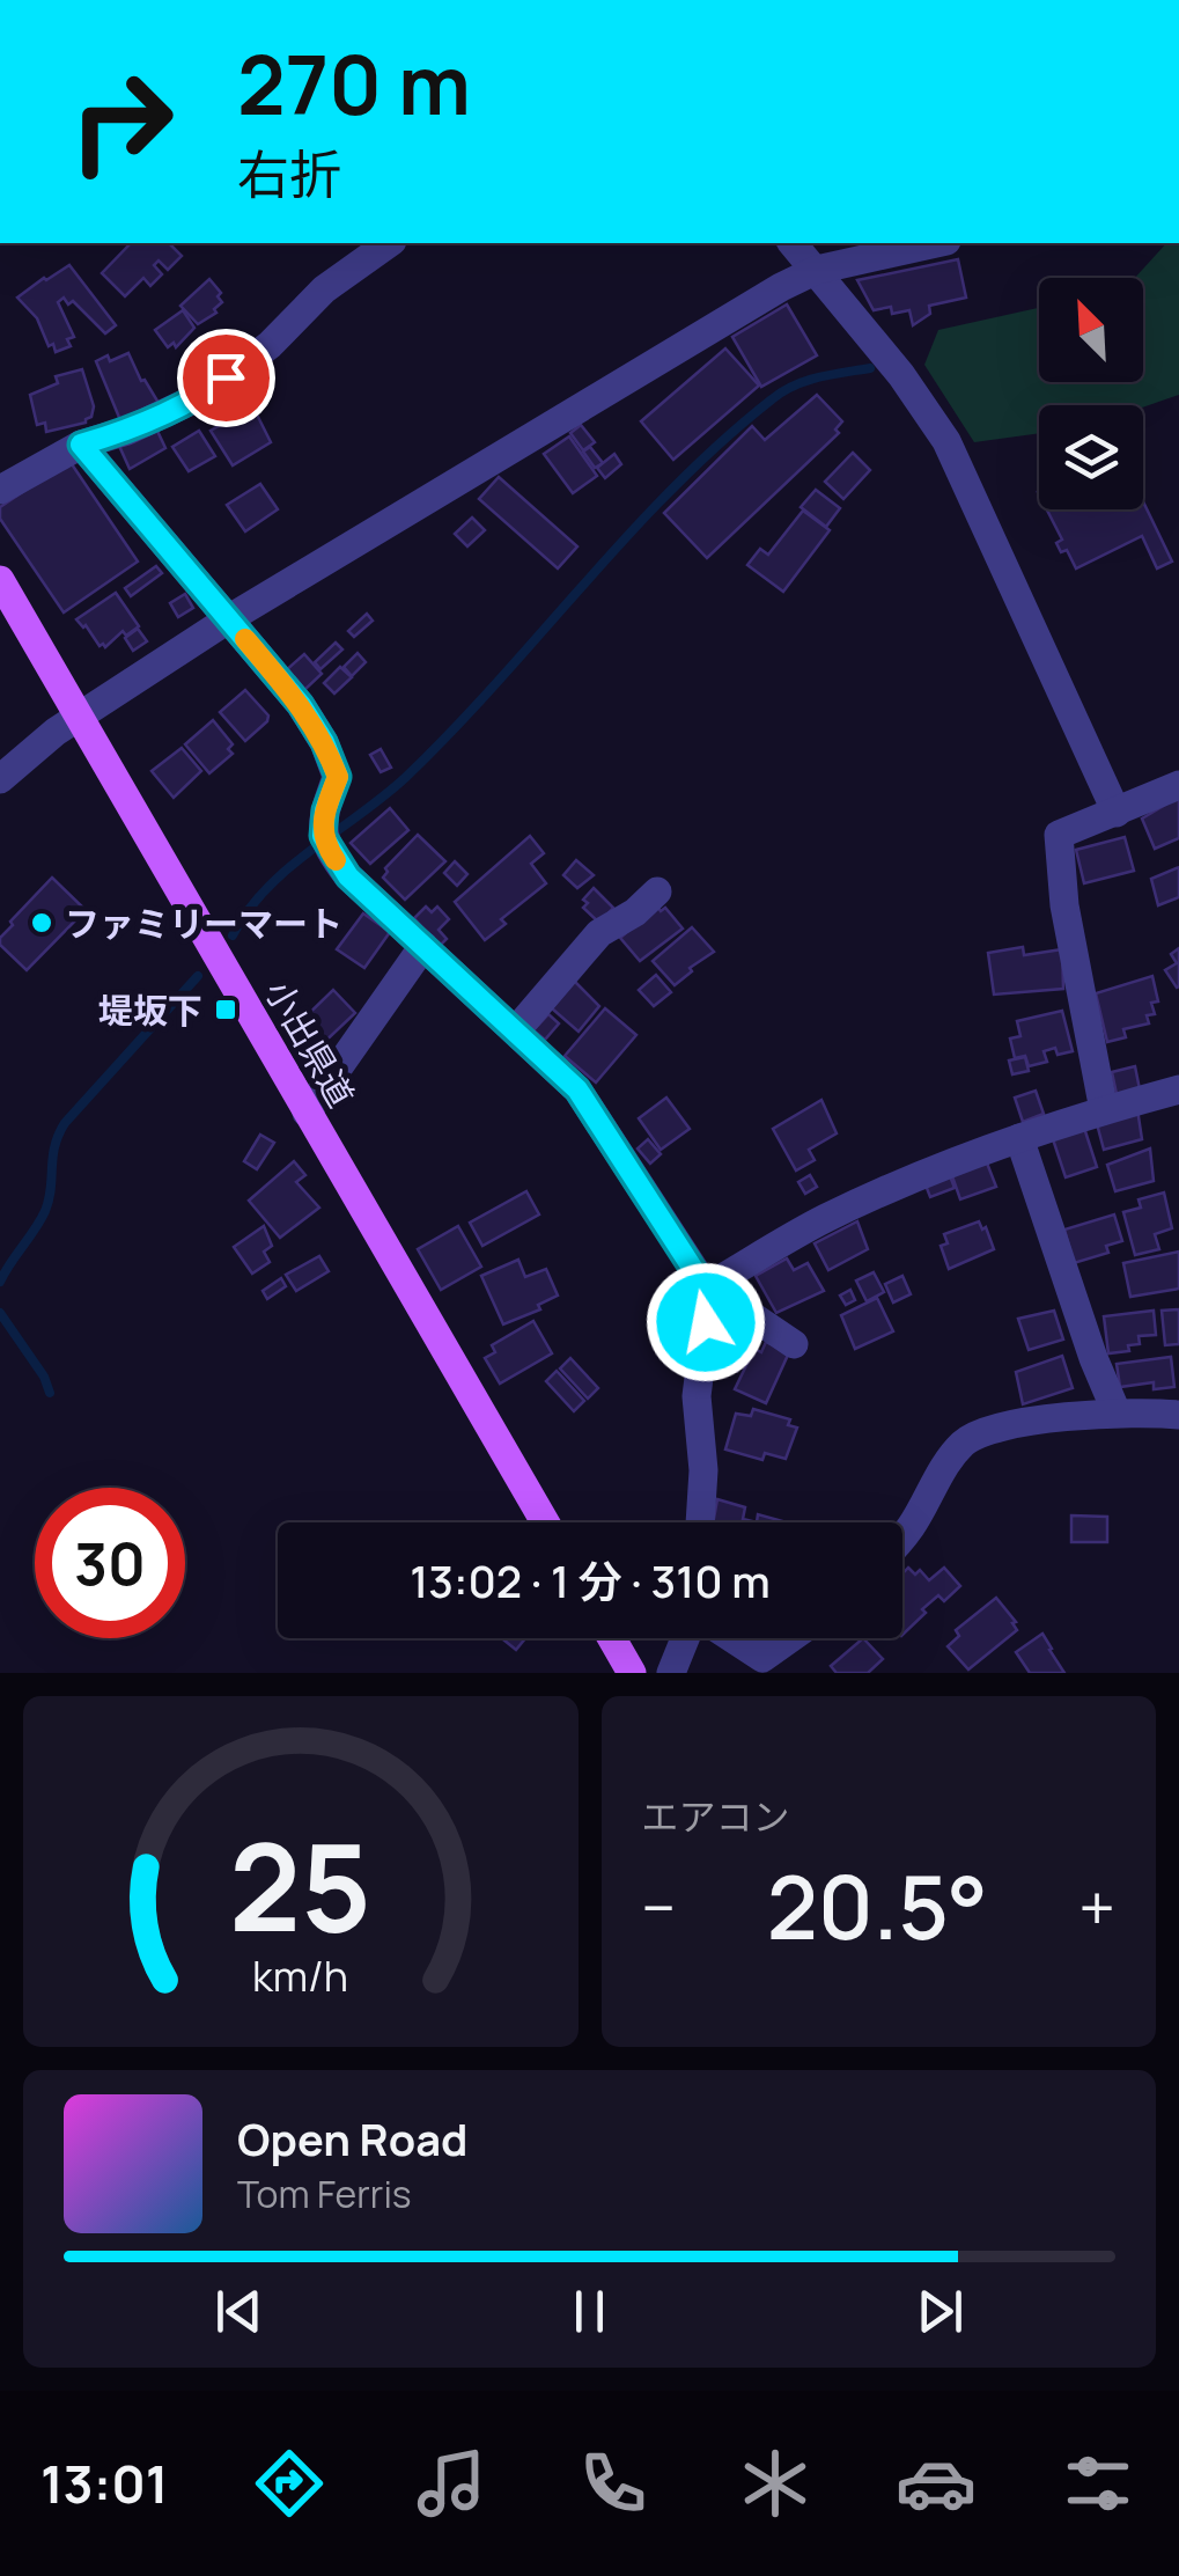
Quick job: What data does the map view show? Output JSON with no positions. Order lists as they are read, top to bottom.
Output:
{
  "streets": {
    "main road": ["小出県道"]
  },
  "places": {
    "other": ["ファミリーマート"],
    "transit": ["堤坂下"]
  },
  "north": "top left",
  "page": {
    "turn": ["270 m", "右折"],
    "limit": "30",
    "trip": "13:02 · 1 分 · 310 m",
    "tile": "エアコン",
    "heat": ["−", "20.5°", "+"],
    "song": ["Open Road", "Tom Ferris"],
    "tabs": "13:01",
    "gauge": ["25", "km/h"]
  }
}
